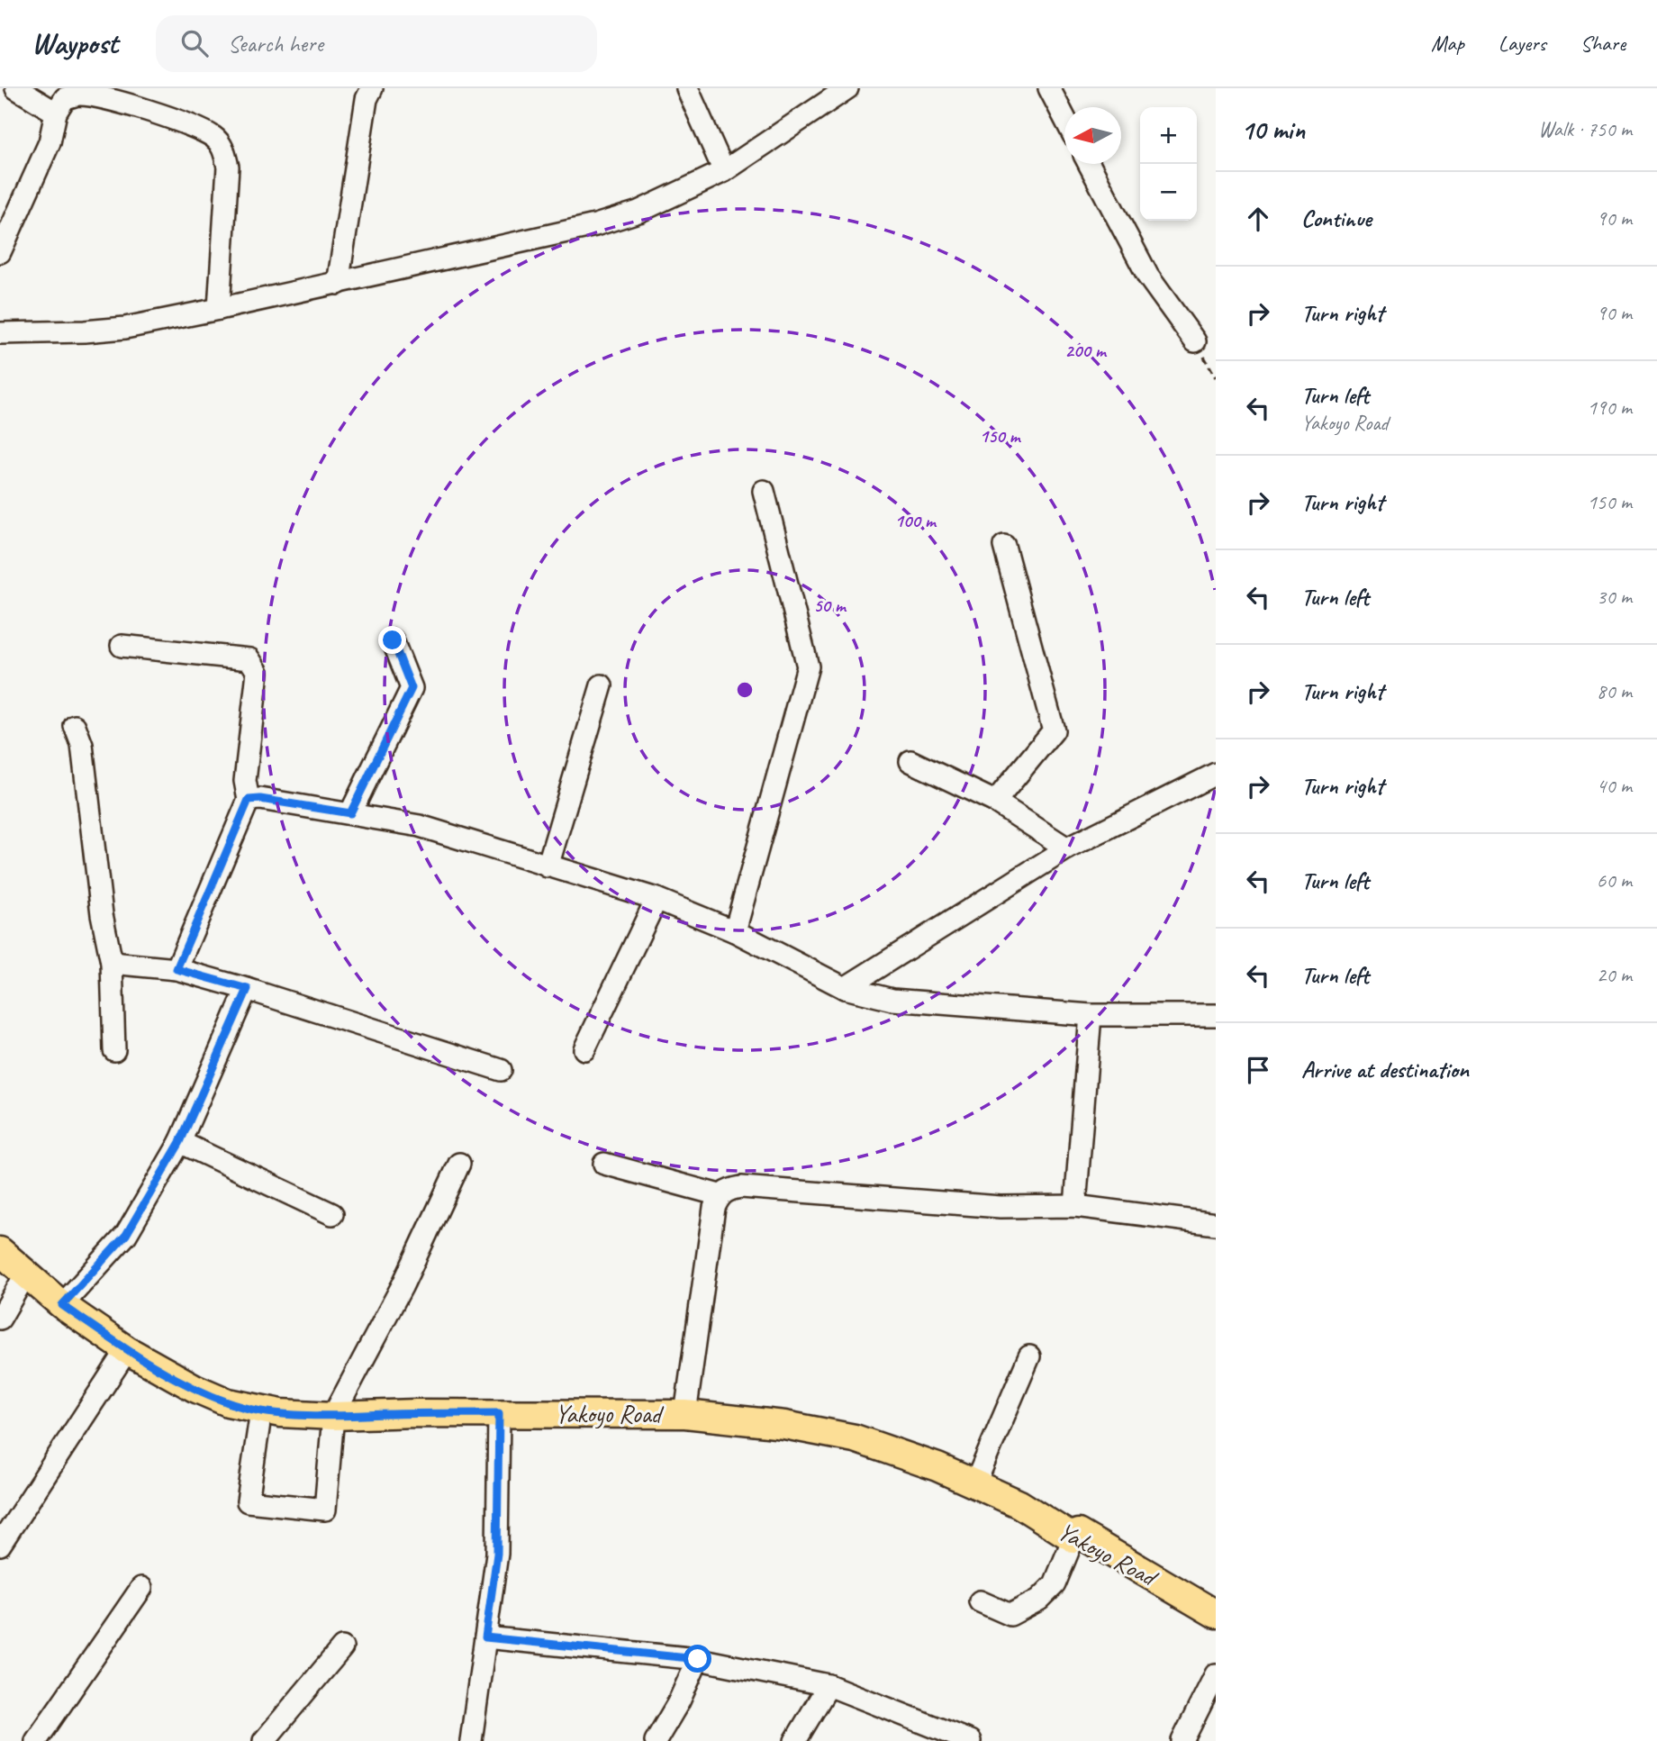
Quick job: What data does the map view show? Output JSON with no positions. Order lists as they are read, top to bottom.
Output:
{
  "streets": {
    "main road": ["Yakoyo Road"]
  },
  "north": "left",
  "page": {
    "header": "Waypost",
    "search": "Search here",
    "nav": ["Map", "Layers", "Share"],
    "heading": ["10 min", "Walk · 750 m"],
    "map_buttons": ["+", "−"],
    "list": [
      ["Continue", "90 m"],
      ["Turn right", "90 m"],
      ["Turn left", "Yakoyo Road", "190 m"],
      ["Turn right", "150 m"],
      ["Turn left", "30 m"],
      ["Turn right", "80 m"],
      ["Turn right", "40 m"],
      ["Turn left", "60 m"],
      ["Turn left", "20 m"],
      "Arrive at destination"
    ]
  },
  "rings": [
    "200 m",
    "150 m",
    "100 m",
    "50 m"
  ]
}
